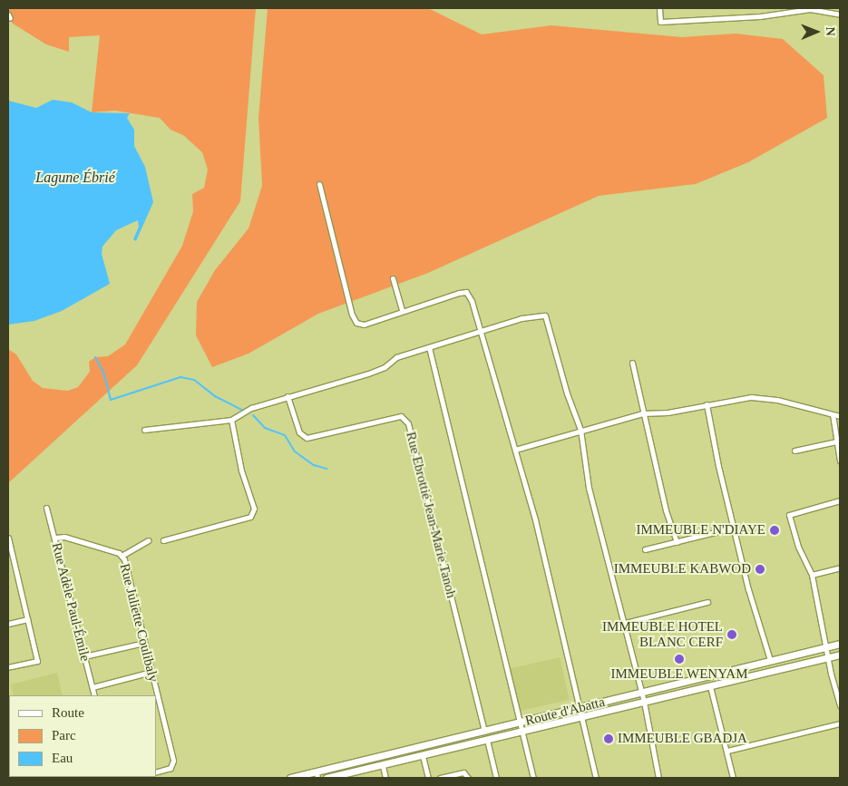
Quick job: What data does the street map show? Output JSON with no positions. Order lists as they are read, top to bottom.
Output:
{
  "streets": {
    "street": [
      "Rue Ebrottié Jean-Marie Tanoh",
      "Rue Adèle Paul-Émile",
      "Rue Juliette Coulibaly",
      "Route d'Abatta"
    ]
  },
  "crossings": [
    ["Rue Ebrottié Jean-Marie Tanoh", "Route d'Abatta"],
    ["Rue Adèle Paul-Émile", "Rue Juliette Coulibaly"]
  ],
  "water": ["Lagune Ébrié"],
  "places": [
    "IMMEUBLE N'DIAYE",
    "IMMEUBLE KABWOD",
    "IMMEUBLE HOTEL BLANC CERF",
    "IMMEUBLE WENYAM",
    "IMMEUBLE GBADJA"
  ],
  "legend": ["Route", "Parc", "Eau"],
  "north": "right"
}
